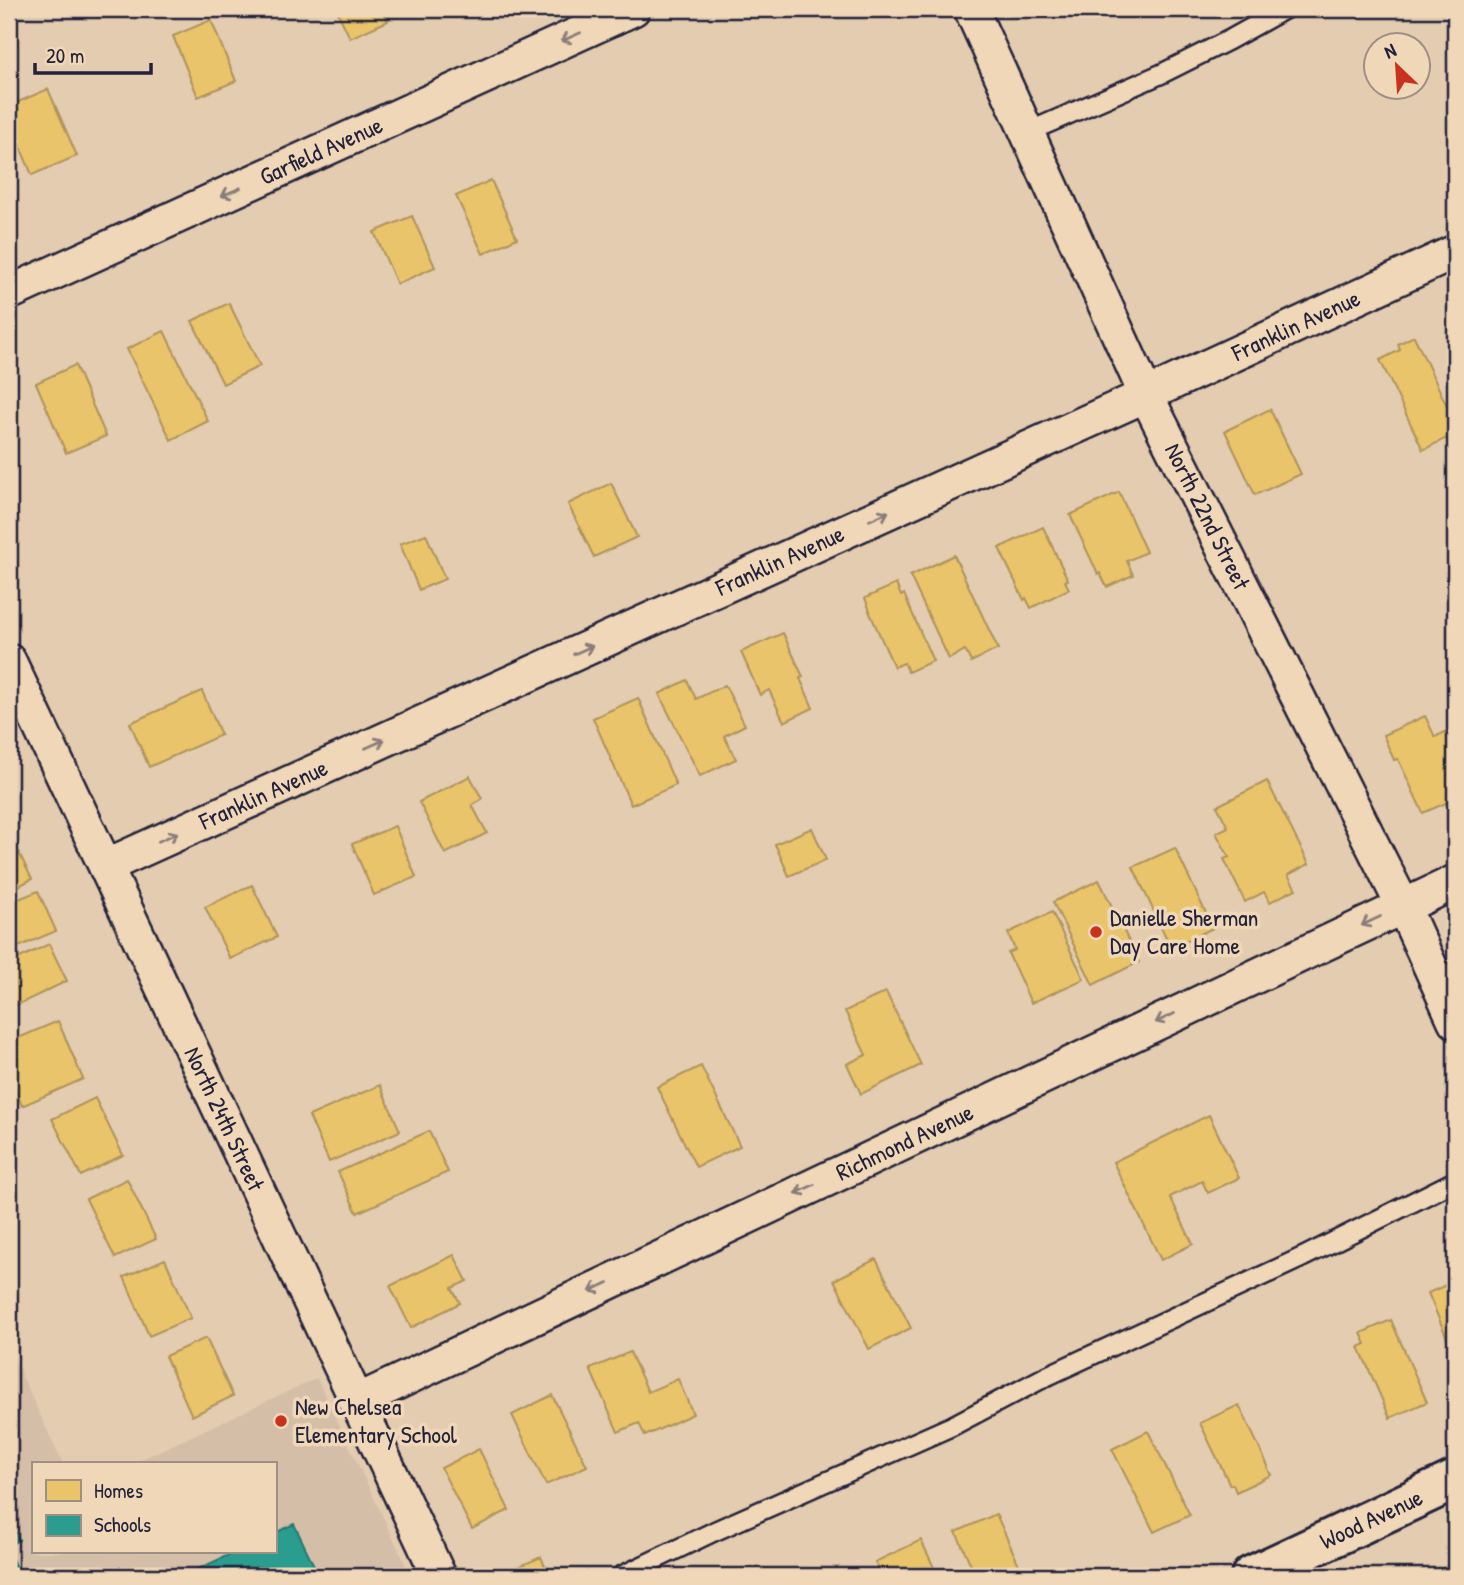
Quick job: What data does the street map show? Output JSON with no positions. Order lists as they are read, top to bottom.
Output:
{
  "streets": {
    "street": [
      "Garfield Avenue",
      "Franklin Avenue",
      "North 22nd Street",
      "North 24th Street",
      "Richmond Avenue",
      "Wood Avenue"
    ]
  },
  "crossings": [
    ["Franklin Avenue", "North 22nd Street"],
    ["Franklin Avenue", "North 24th Street"],
    ["North 22nd Street", "Richmond Avenue"],
    ["North 24th Street", "Richmond Avenue"]
  ],
  "one_way": ["Garfield Avenue", "Franklin Avenue", "Richmond Avenue"],
  "places": ["Danielle Sherman Day Care Home", "New Chelsea Elementary School"],
  "legend": ["Homes", "Schools"],
  "scale_bar": "20 m",
  "north": "top left"
}
